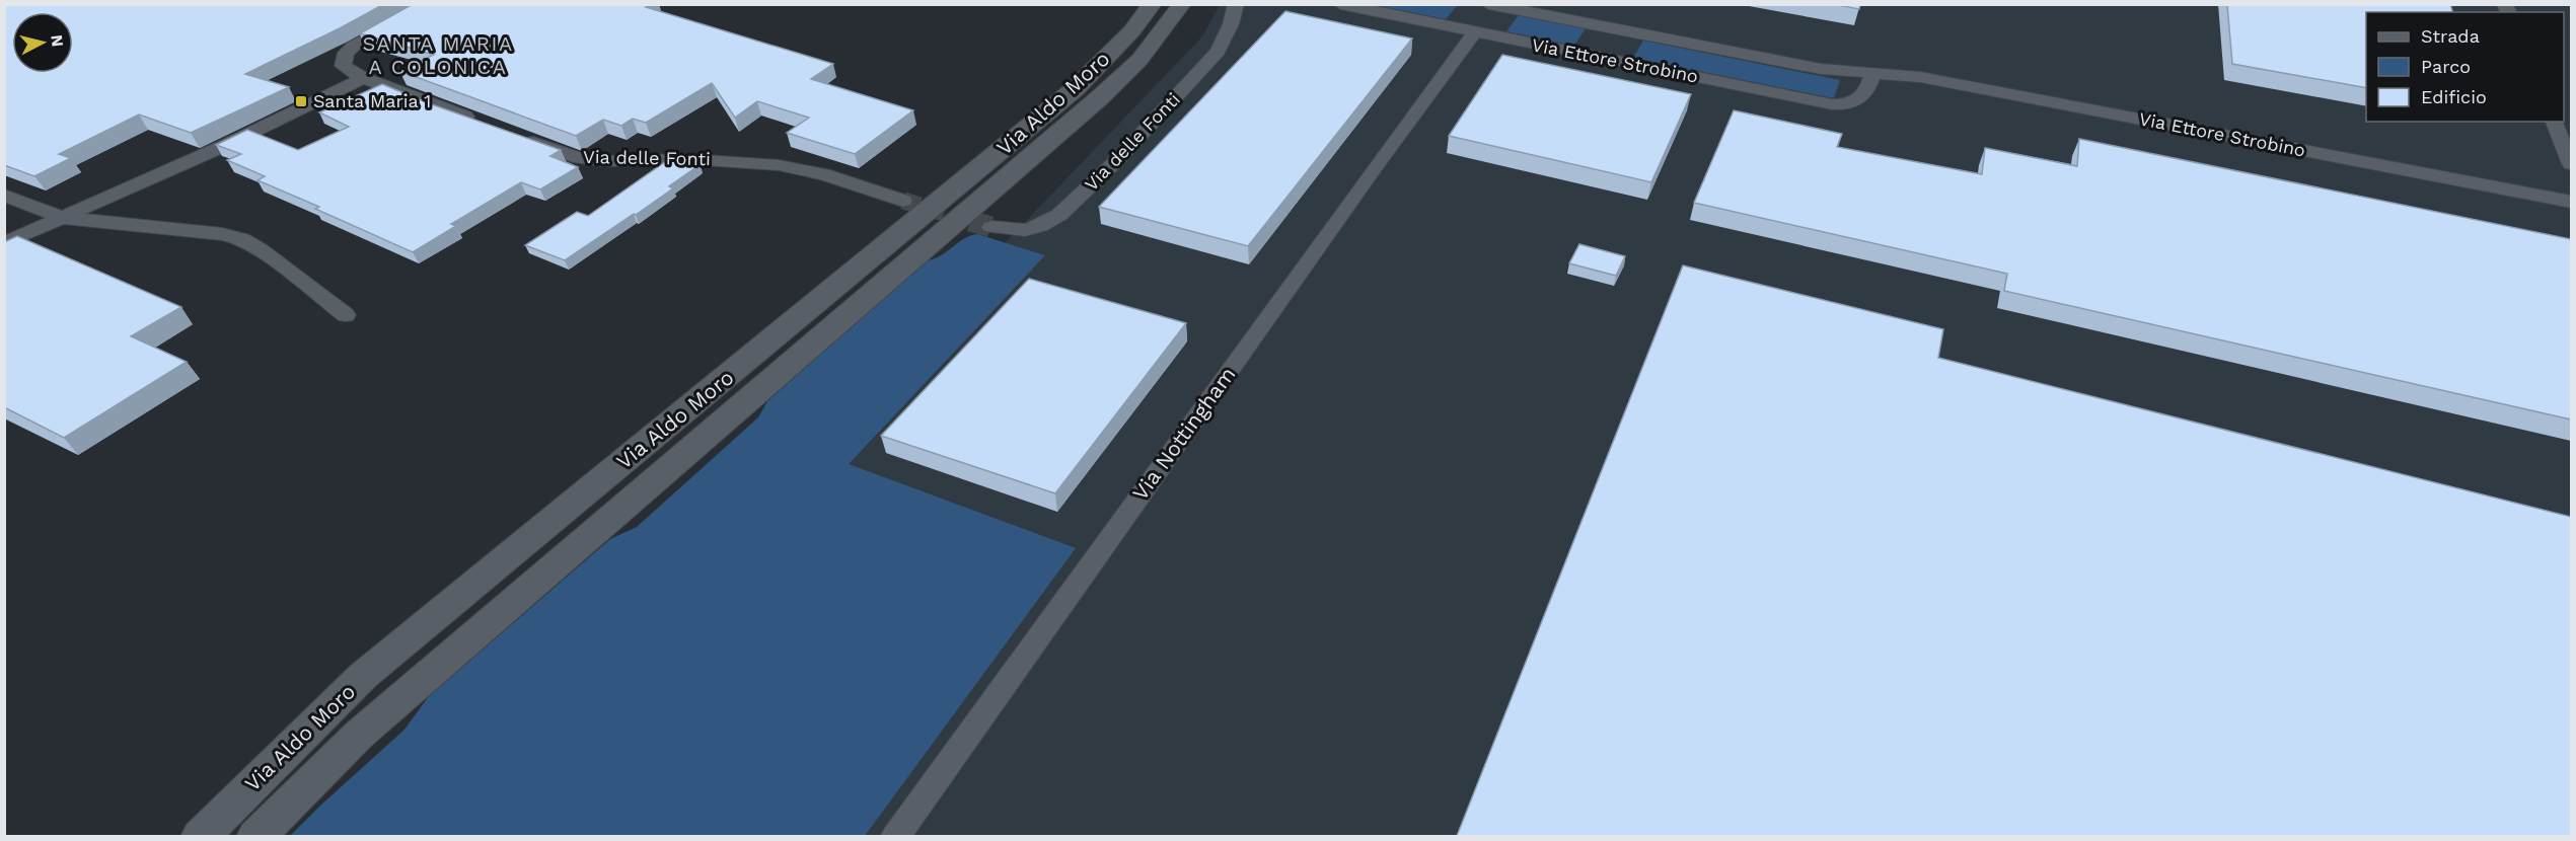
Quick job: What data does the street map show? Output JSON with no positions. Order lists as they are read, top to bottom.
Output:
{
  "streets": {
    "street": [
      "Via Ettore Strobino",
      "Via Aldo Moro",
      "Via delle Fonti",
      "Via Nottingham"
    ]
  },
  "crossings": [
    ["Via Ettore Strobino", "Via Nottingham"]
  ],
  "districts": ["SANTA MARIA A COLONICA"],
  "places": {
    "transit": ["Santa Maria 1"]
  },
  "legend": ["Strada", "Parco", "Edificio"],
  "north": "right"
}
